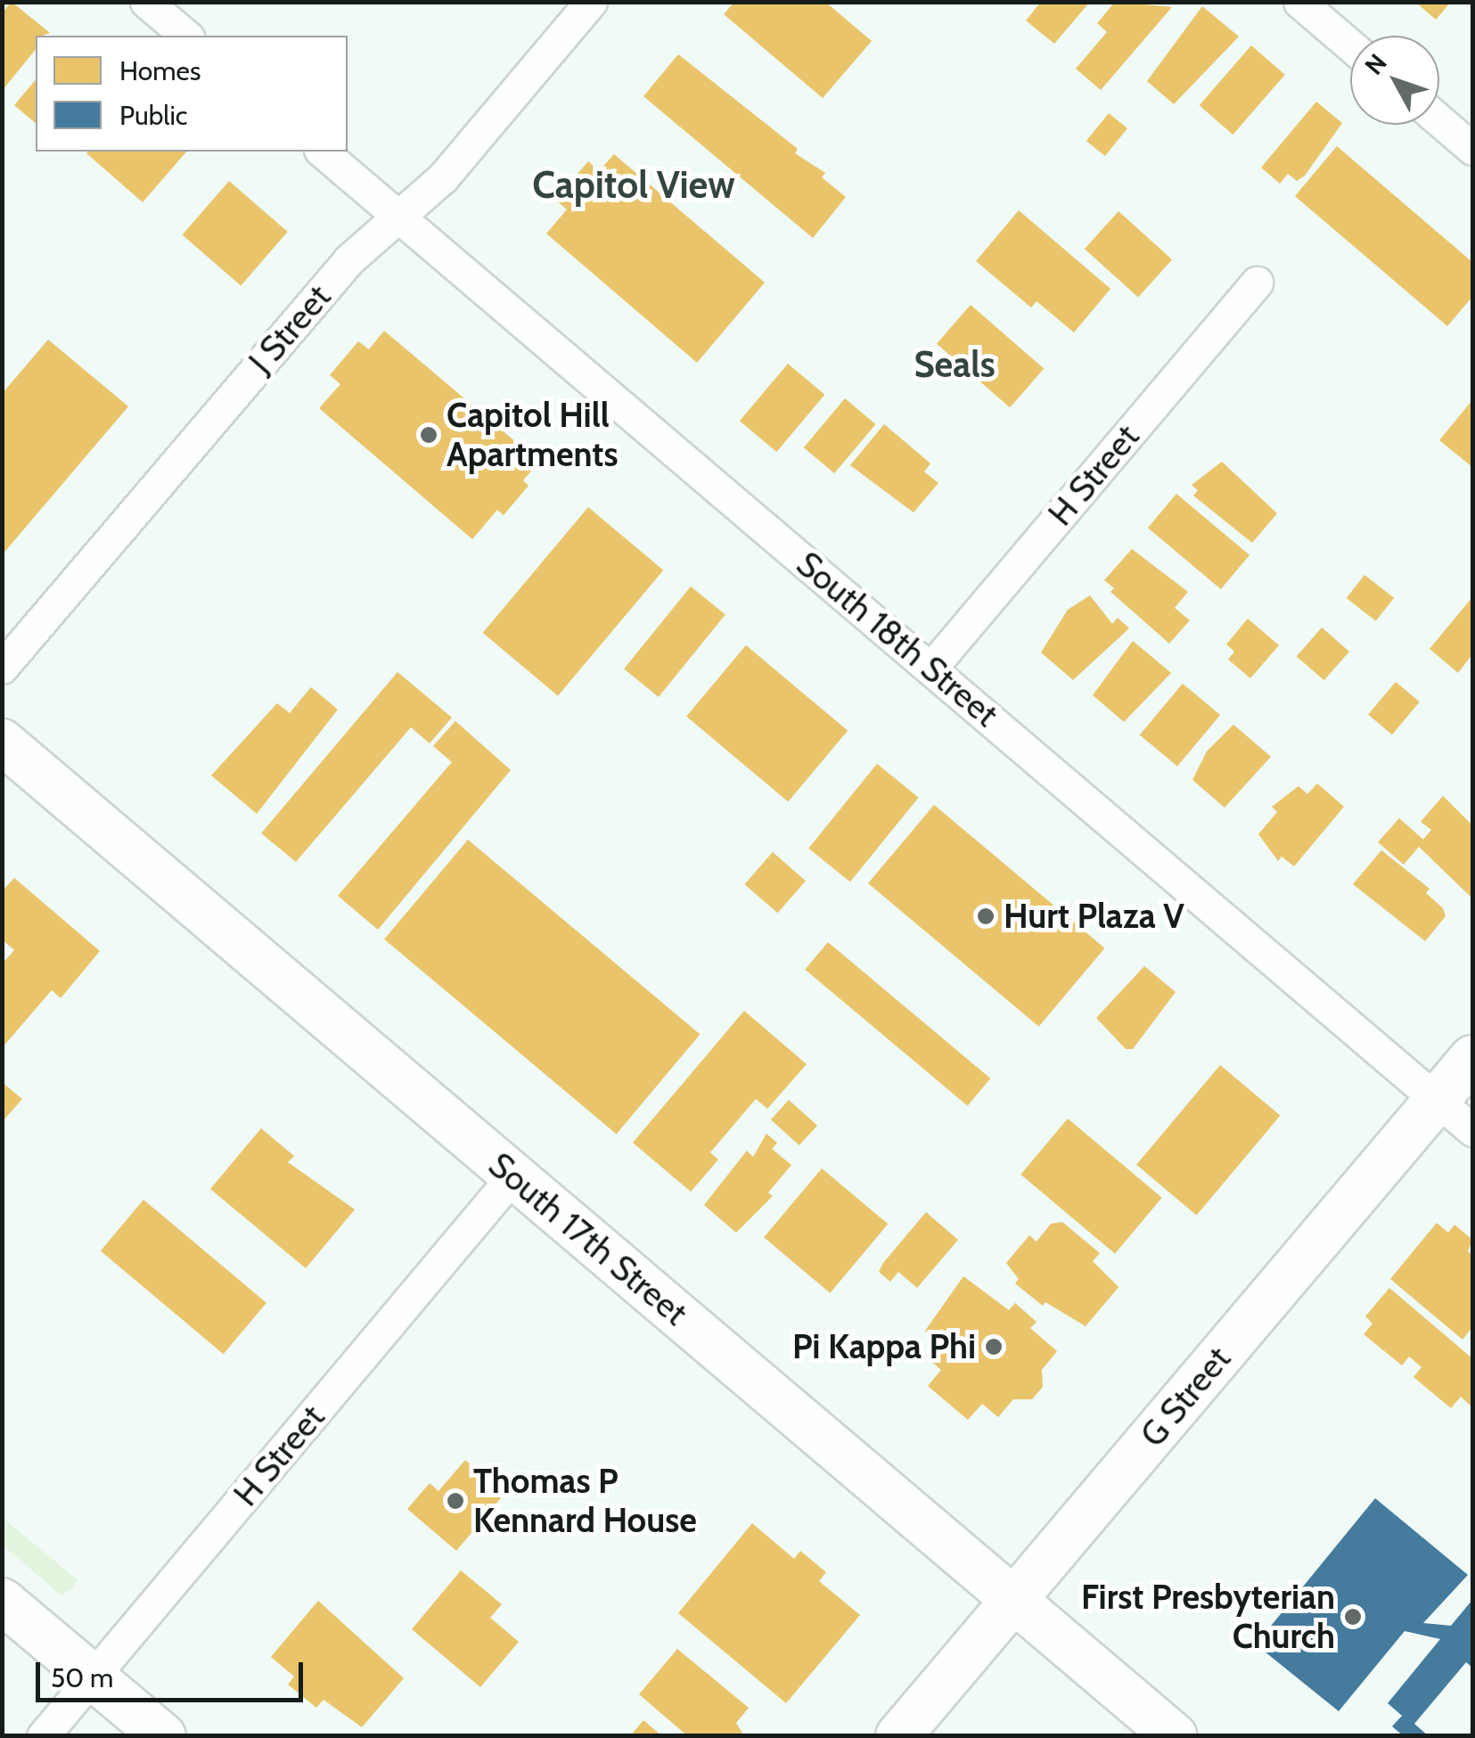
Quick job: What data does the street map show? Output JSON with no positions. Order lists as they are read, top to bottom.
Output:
{
  "streets": {
    "main road": ["South 17th Street", "G Street"],
    "street": ["J Street", "H Street", "South 18th Street"]
  },
  "crossings": [
    ["J Street", "South 18th Street"],
    ["H Street", "South 18th Street"],
    ["H Street", "South 17th Street"],
    ["South 18th Street", "G Street"],
    ["South 17th Street", "G Street"]
  ],
  "districts": ["Capitol View", "Seals"],
  "places": [
    "Capitol Hill Apartments",
    "Hurt Plaza V",
    "Pi Kappa Phi",
    "Thomas P Kennard House",
    "First Presbyterian Church"
  ],
  "legend": ["Homes", "Public"],
  "scale_bar": "50 m",
  "north": "top left"
}
